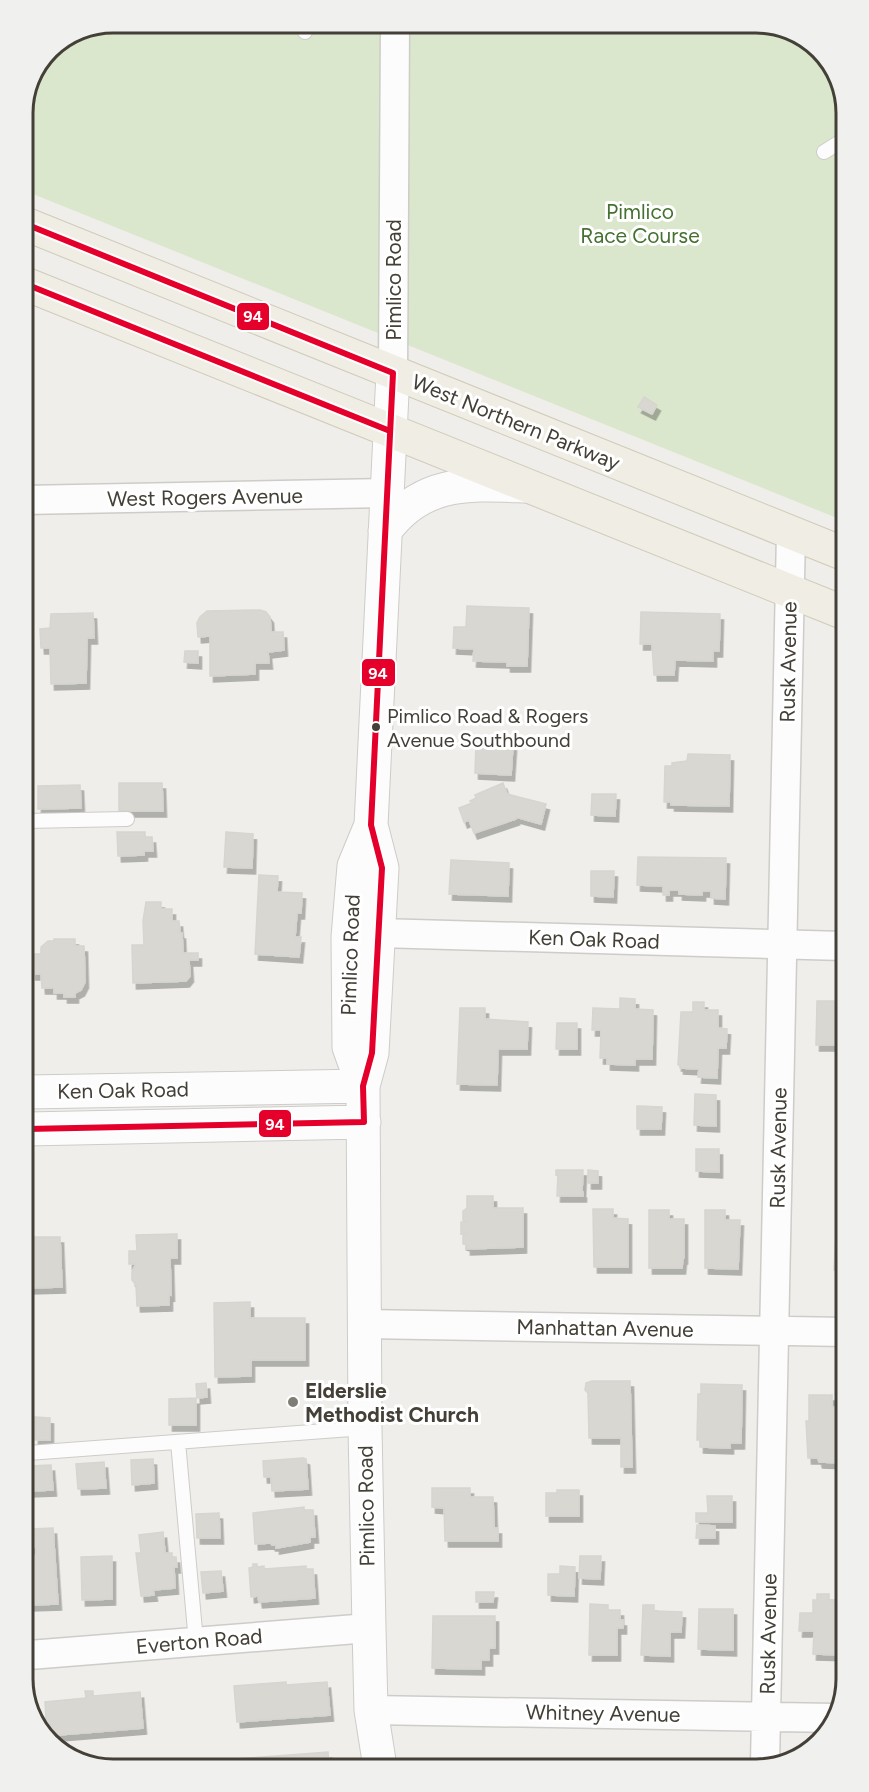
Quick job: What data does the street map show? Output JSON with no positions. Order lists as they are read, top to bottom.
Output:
{
  "streets": {
    "main road": ["West Northern Parkway"],
    "street": [
      "Pimlico Road",
      "West Rogers Avenue",
      "Rusk Avenue",
      "Ken Oak Road",
      "Manhattan Avenue",
      "Everton Road",
      "Whitney Avenue"
    ]
  },
  "crossings": [
    ["Pimlico Road", "West Northern Parkway"],
    ["Pimlico Road", "West Rogers Avenue"],
    ["Pimlico Road", "Ken Oak Road"],
    ["Pimlico Road", "Manhattan Avenue"],
    ["Pimlico Road", "Everton Road"],
    ["Pimlico Road", "Whitney Avenue"],
    ["West Northern Parkway", "Rusk Avenue"],
    ["Rusk Avenue", "Ken Oak Road"],
    ["Rusk Avenue", "Manhattan Avenue"],
    ["Rusk Avenue", "Whitney Avenue"]
  ],
  "parks": ["Pimlico Race Course"],
  "places": ["Pimlico Road & Rogers Avenue Southbound", "Elderslie Methodist Church"],
  "lines": ["transit line 94"]
}
